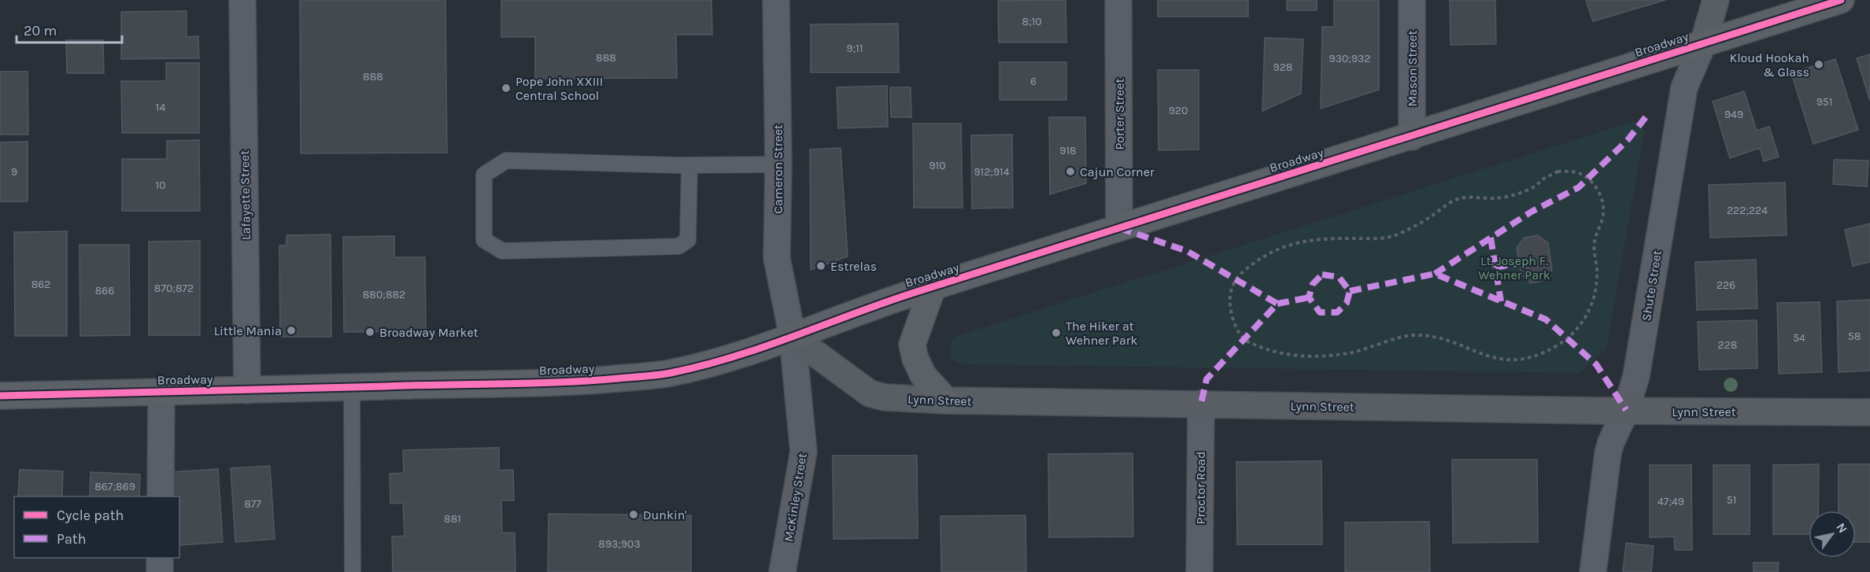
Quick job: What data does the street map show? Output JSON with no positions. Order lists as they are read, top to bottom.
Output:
{
  "streets": {
    "main road": ["Broadway", "Shute Street", "Lynn Street"],
    "street": [
      "Mason Street",
      "Porter Street",
      "Cameron Street",
      "Lafayette Street",
      "Proctor Road",
      "McKinley Street"
    ]
  },
  "crossings": [
    ["Broadway", "Mason Street"],
    ["Broadway", "Porter Street"],
    ["Broadway", "Cameron Street"],
    ["Broadway", "Lafayette Street"],
    ["Broadway", "Shute Street"],
    ["Broadway", "Lynn Street"],
    ["Broadway", "McKinley Street"],
    ["Cameron Street", "Lynn Street"],
    ["Cameron Street", "McKinley Street"],
    ["Shute Street", "Lynn Street"],
    ["Lynn Street", "Proctor Road"],
    ["Lynn Street", "McKinley Street"]
  ],
  "parks": ["Lt. Joseph F. Wehner Park"],
  "places": [
    "Kloud Hookah & Glass",
    "Pope John XXIII Central School",
    "Cajun Corner",
    "Estrelas",
    "Little Mania",
    "Broadway Market",
    "The Hiker at Wehner Park",
    "Dunkin'"
  ],
  "house_numbers": [
    "8;10",
    "9;11",
    "888",
    "930;932",
    "928",
    "888",
    "6",
    "951",
    "14",
    "920",
    "949",
    "918",
    "910",
    "9",
    "912;914",
    "10",
    "222;224",
    "862",
    "226",
    "870;872",
    "866",
    "880;882",
    "58",
    "54",
    "228",
    "867;869",
    "51",
    "47;49",
    "877",
    "881",
    "893;903"
  ],
  "legend": ["Cycle path", "Path"],
  "scale_bar": "20 m",
  "north": "top right"
}
